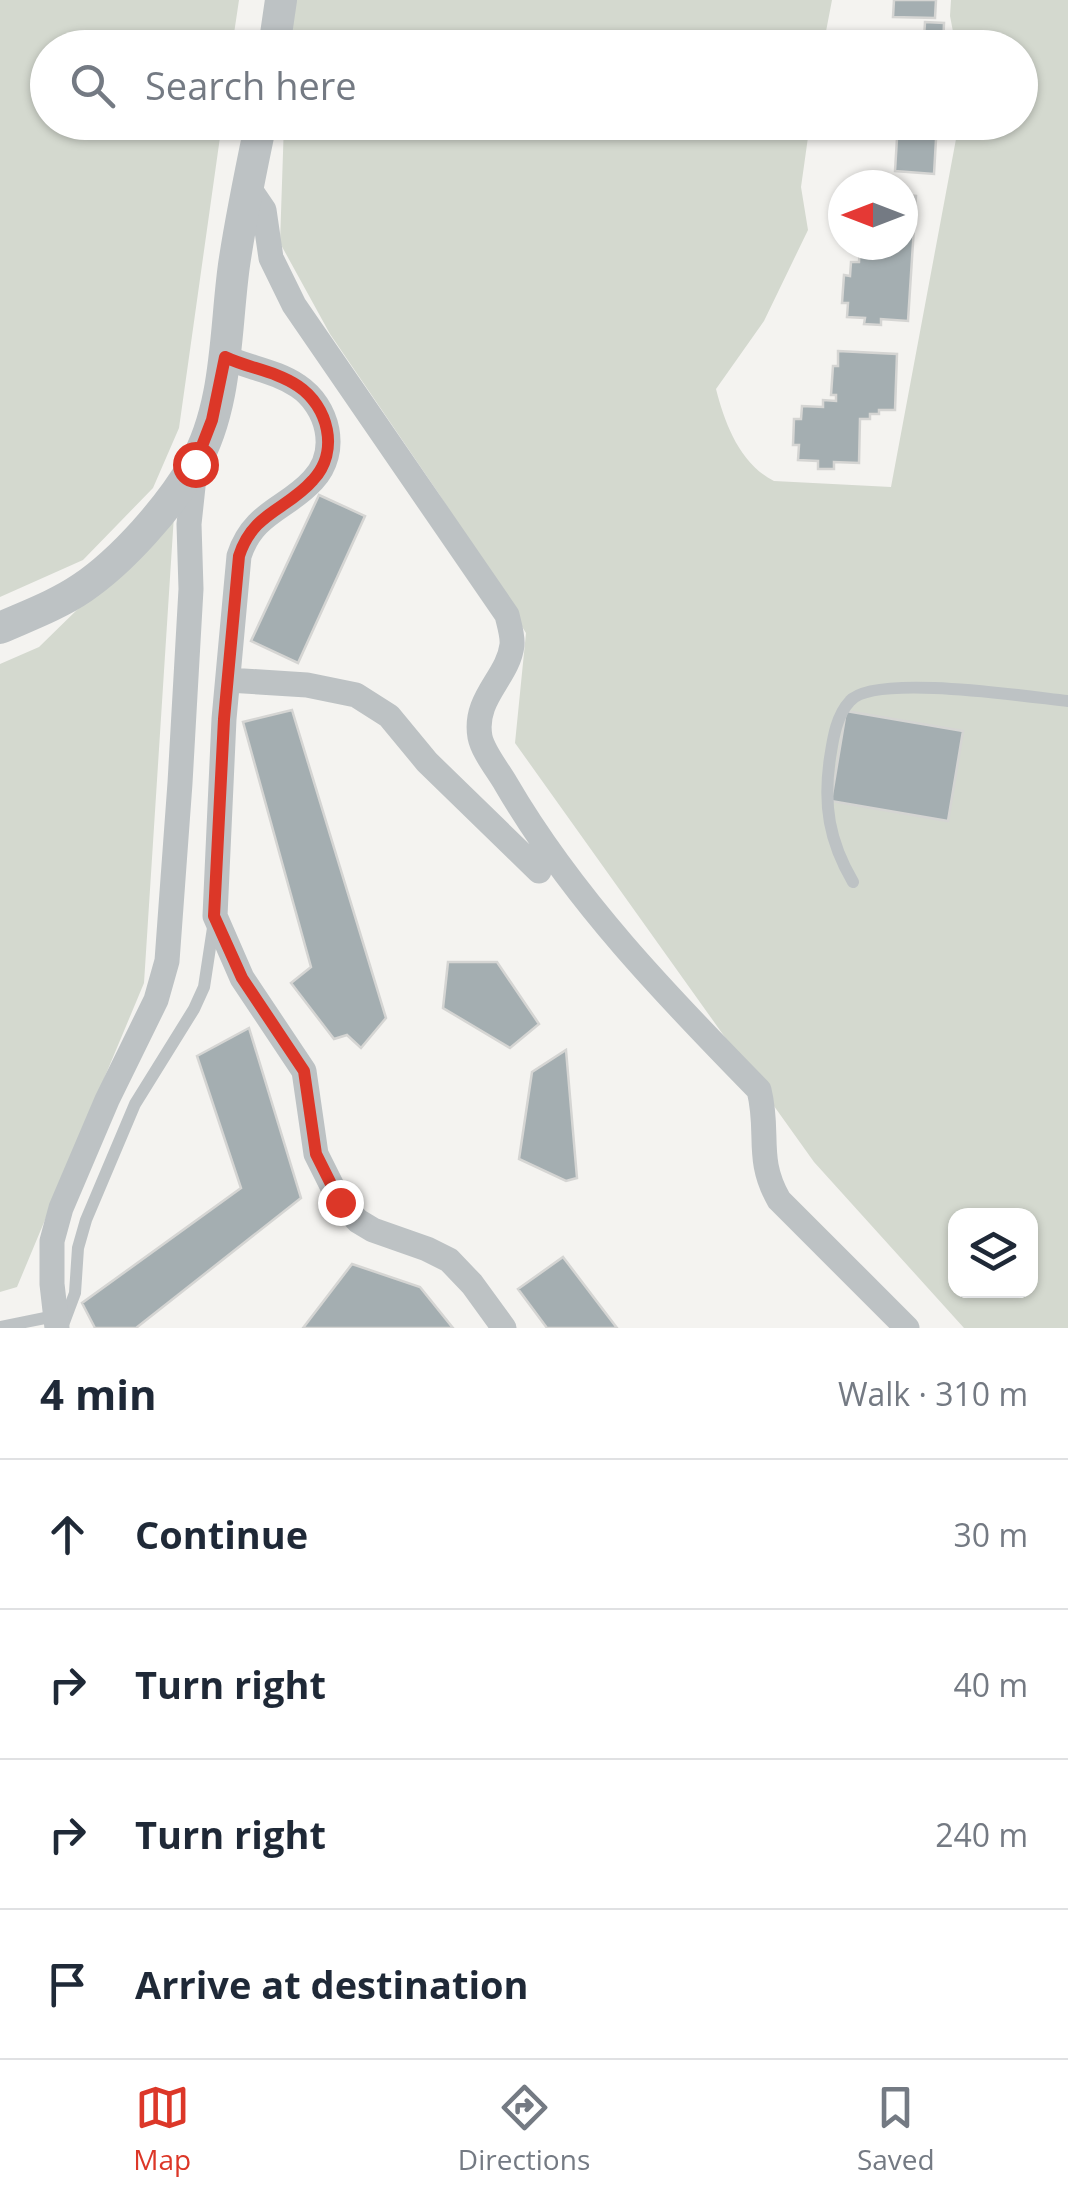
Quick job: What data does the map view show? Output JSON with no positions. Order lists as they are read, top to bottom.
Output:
{
  "north": "left",
  "page": {
    "search": "Search here",
    "heading": ["4 min", "Walk · 310 m"],
    "list": [
      ["Continue", "30 m"],
      ["Turn right", "40 m"],
      ["Turn right", "240 m"],
      "Arrive at destination"
    ],
    "nav": ["Map", "Directions", "Saved"]
  }
}
